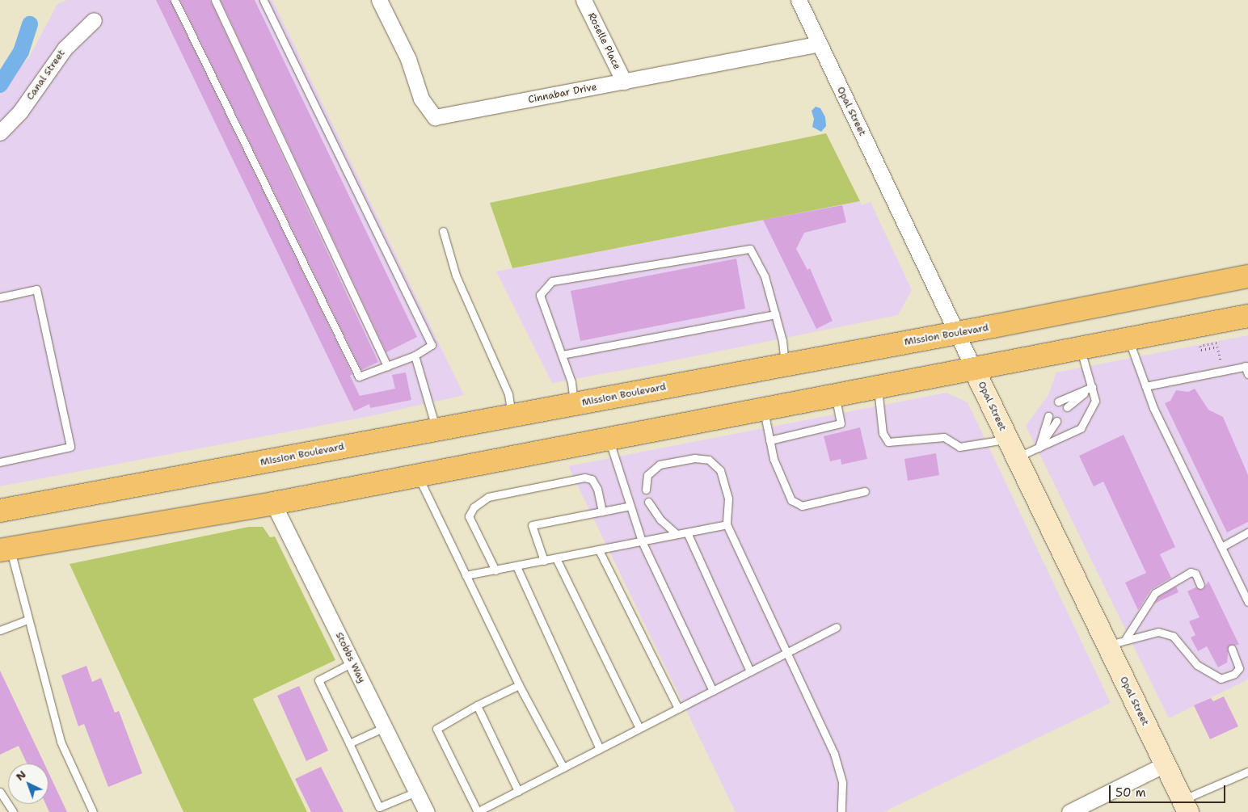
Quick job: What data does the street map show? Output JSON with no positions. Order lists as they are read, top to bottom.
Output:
{
  "streets": {
    "main road": ["Mission Boulevard"],
    "street": [
      "Roselle Place",
      "Canal Street",
      "Cinnabar Drive",
      "Opal Street",
      "Stobbs Way"
    ]
  },
  "crossings": [
    ["Roselle Place", "Cinnabar Drive"],
    ["Cinnabar Drive", "Opal Street"],
    ["Opal Street", "Mission Boulevard"]
  ],
  "scale_bar": "50 m",
  "north": "top left"
}
